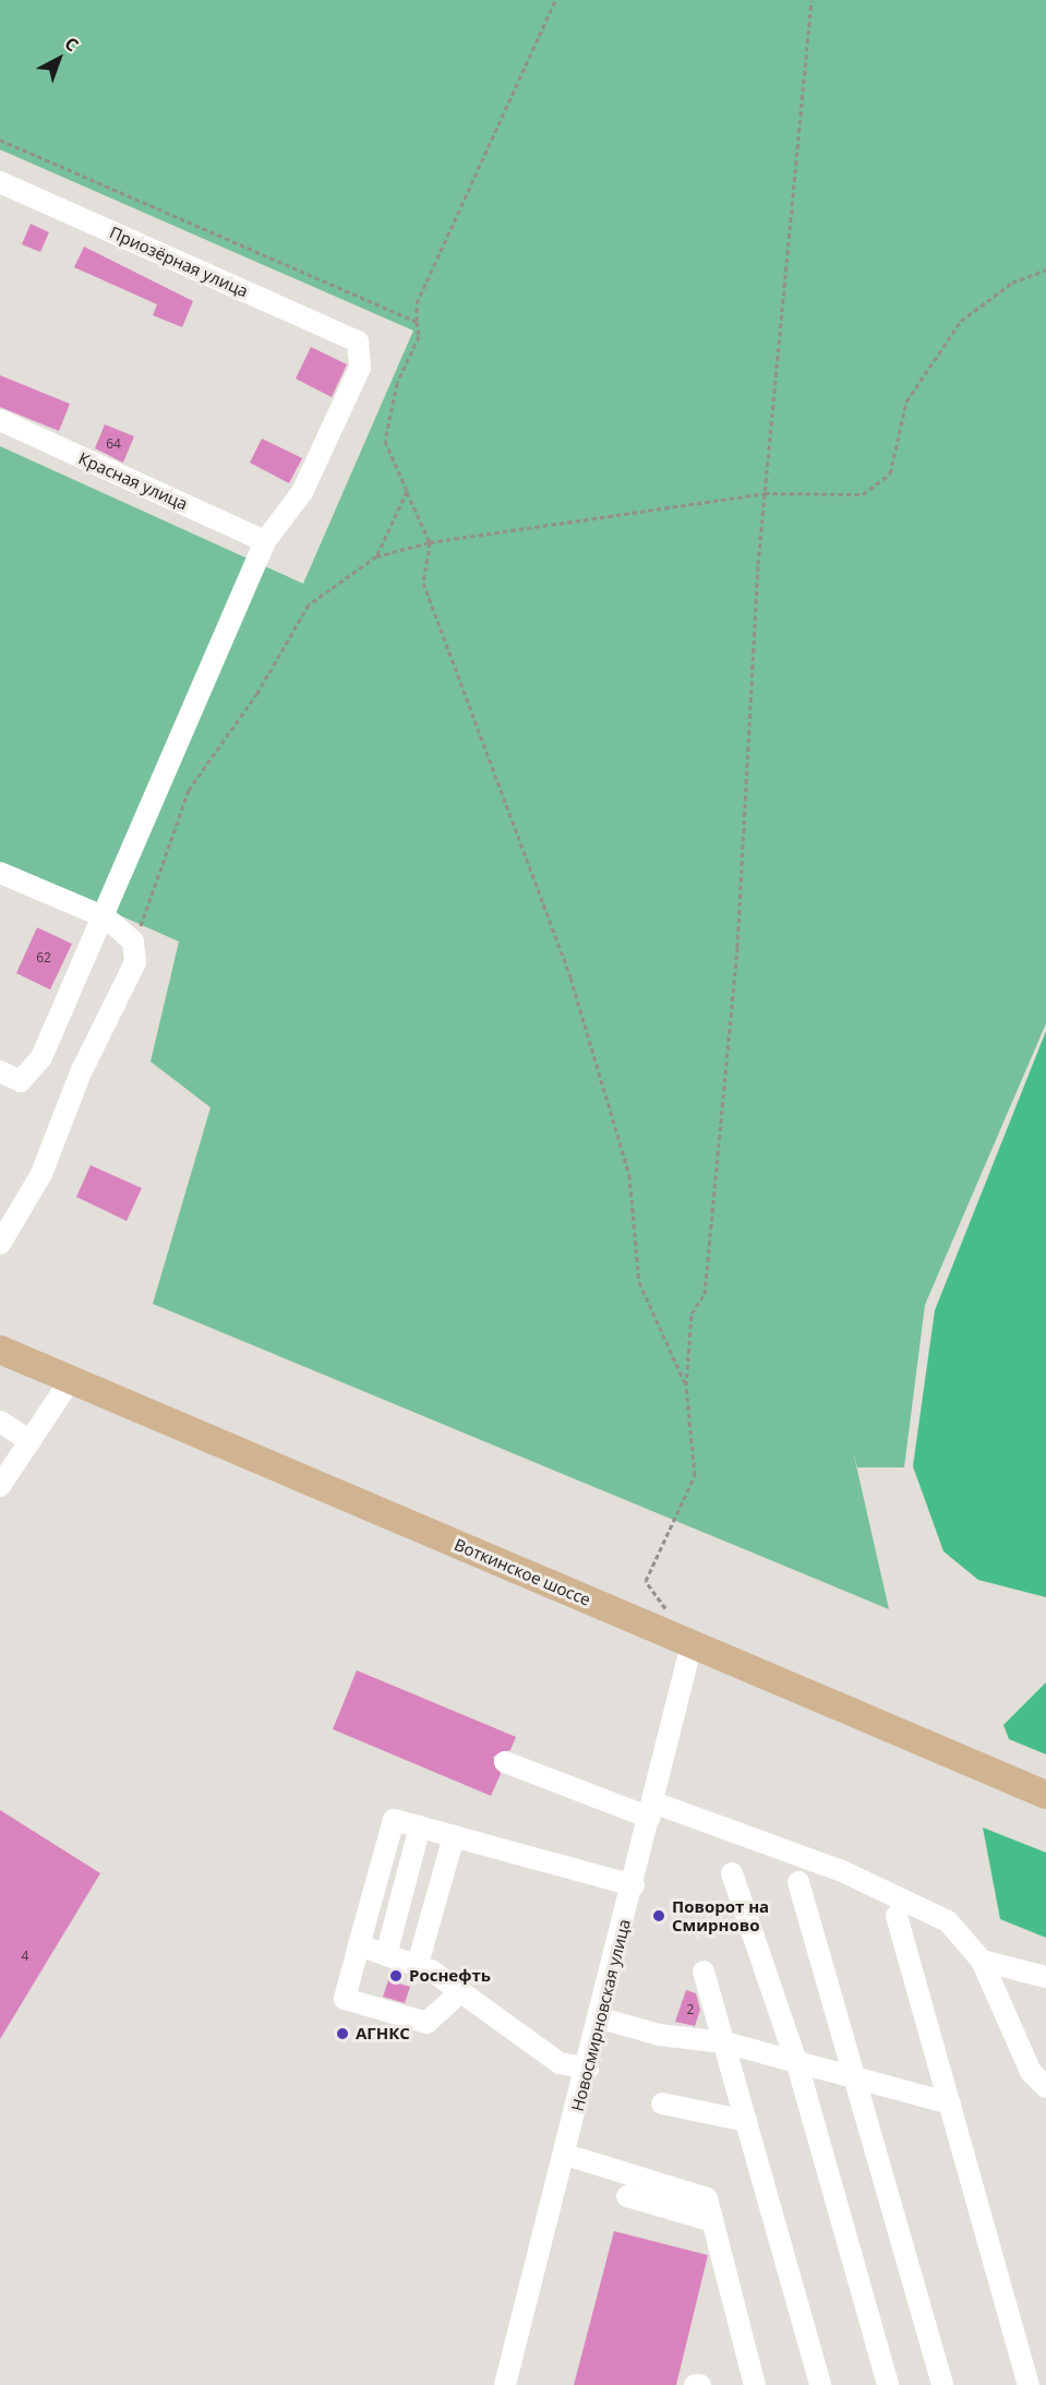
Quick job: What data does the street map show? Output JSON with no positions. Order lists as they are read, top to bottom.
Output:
{
  "streets": {
    "main road": ["Воткинское шоссе"],
    "street": ["Приозёрная улица", "Красная улица", "Новосмирновская улица"]
  },
  "crossings": [
    ["Приозёрная улица", "Красная улица"],
    ["Воткинское шоссе", "Новосмирновская улица"]
  ],
  "places": ["Поворот на Смирново", "Роснефть", "АГНКС"],
  "house_numbers": [
    "64",
    "62",
    "4",
    "2"
  ],
  "north": "top right"
}
